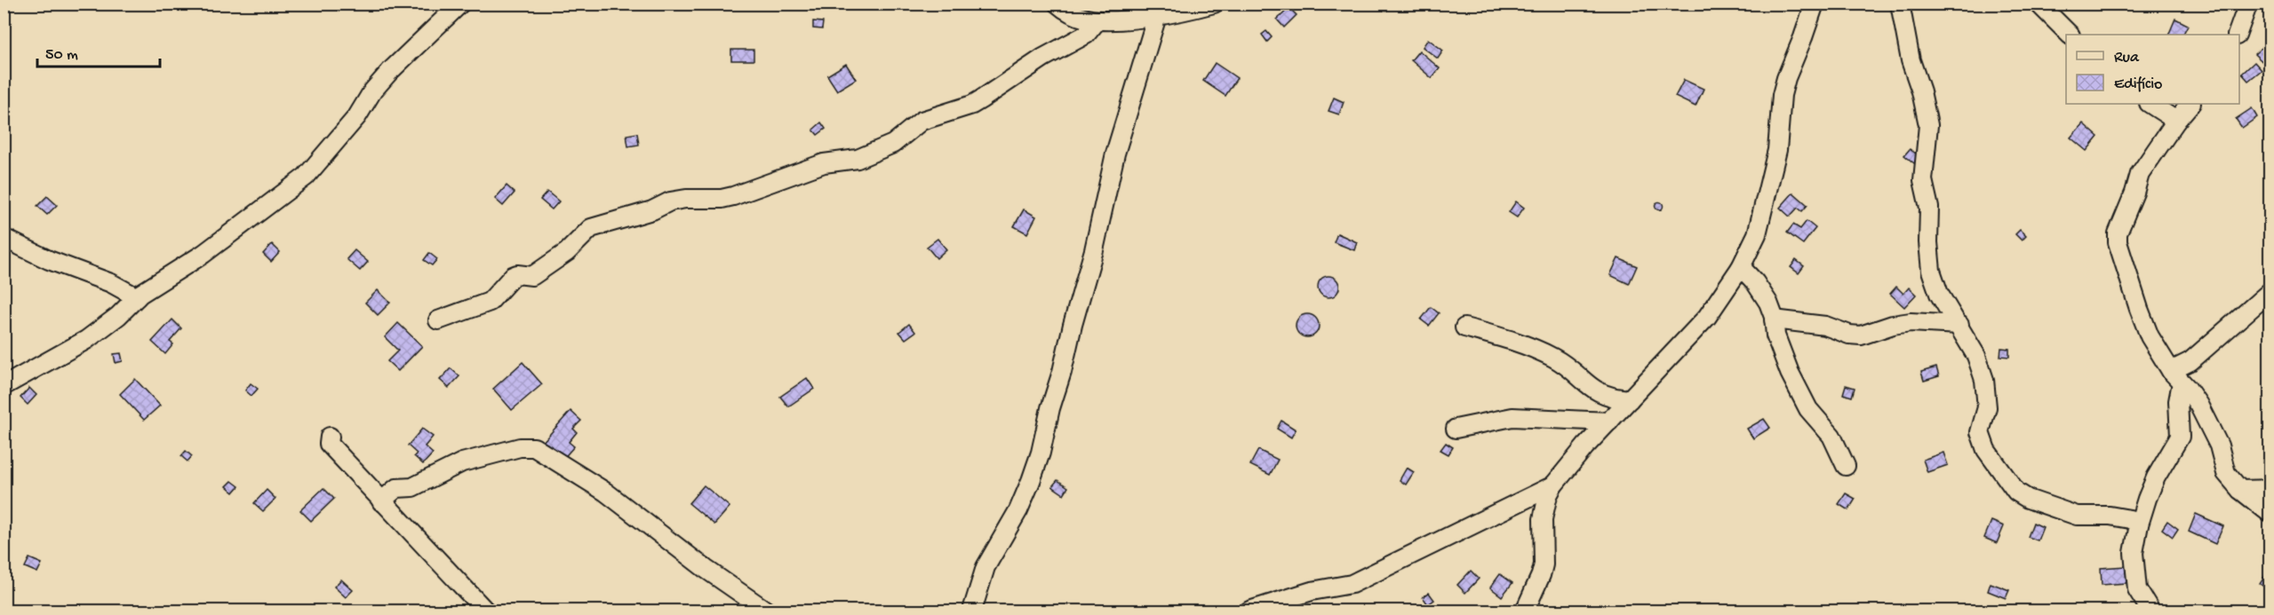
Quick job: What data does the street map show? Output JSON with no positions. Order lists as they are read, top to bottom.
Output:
{
  "legend": ["Rua", "Edifício"],
  "scale_bar": "50 m"
}
